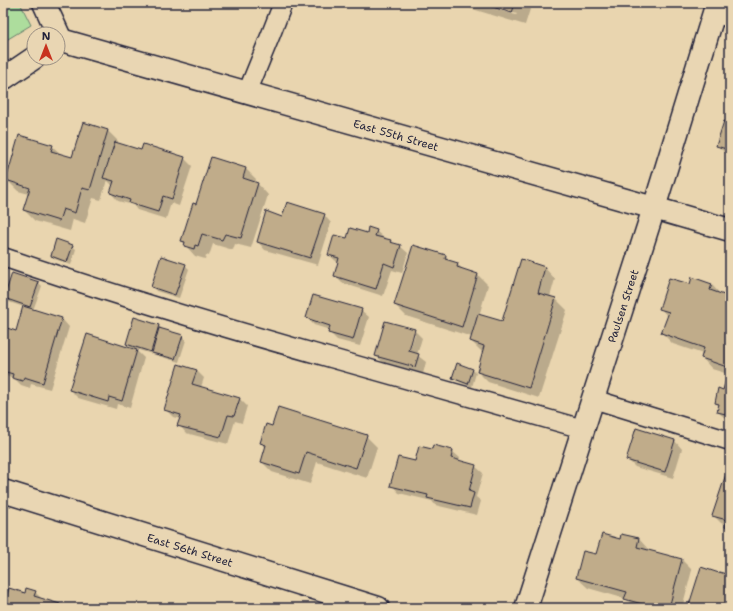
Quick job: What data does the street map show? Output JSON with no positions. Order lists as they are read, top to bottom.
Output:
{
  "streets": {
    "street": ["East 55th Street", "Paulsen Street", "East 56th Street"]
  },
  "crossings": [
    ["East 55th Street", "Paulsen Street"]
  ],
  "north": "top"
}
